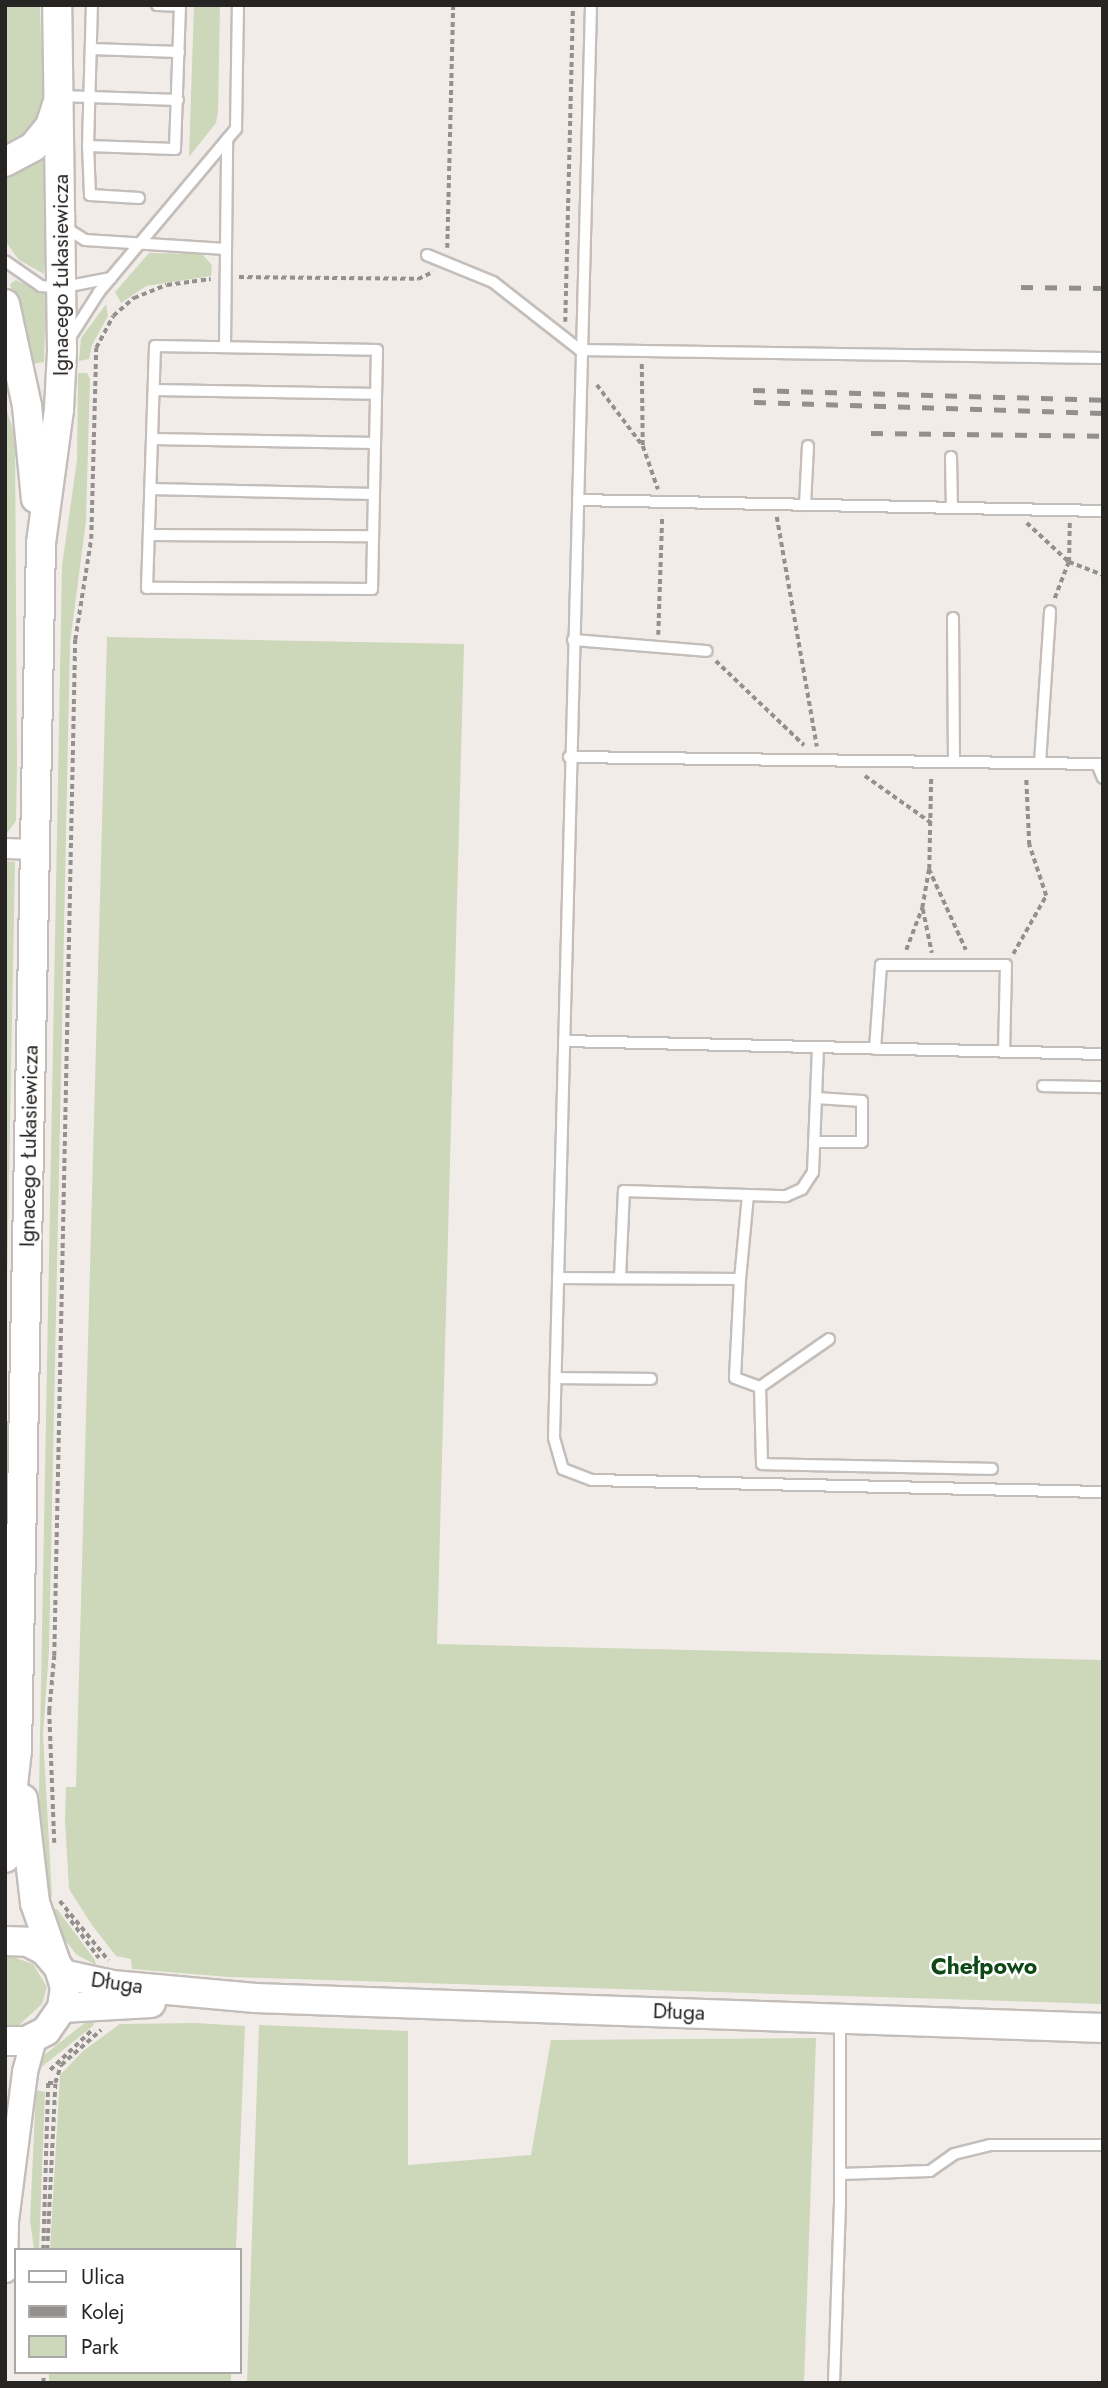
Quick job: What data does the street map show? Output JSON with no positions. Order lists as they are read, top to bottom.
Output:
{
  "streets": {
    "main road": ["Ignacego Łukasiewicza", "Długa"]
  },
  "crossings": [
    ["Ignacego Łukasiewicza", "Długa"]
  ],
  "districts": ["Chełpowo"],
  "legend": ["Ulica", "Kolej", "Park"]
}
